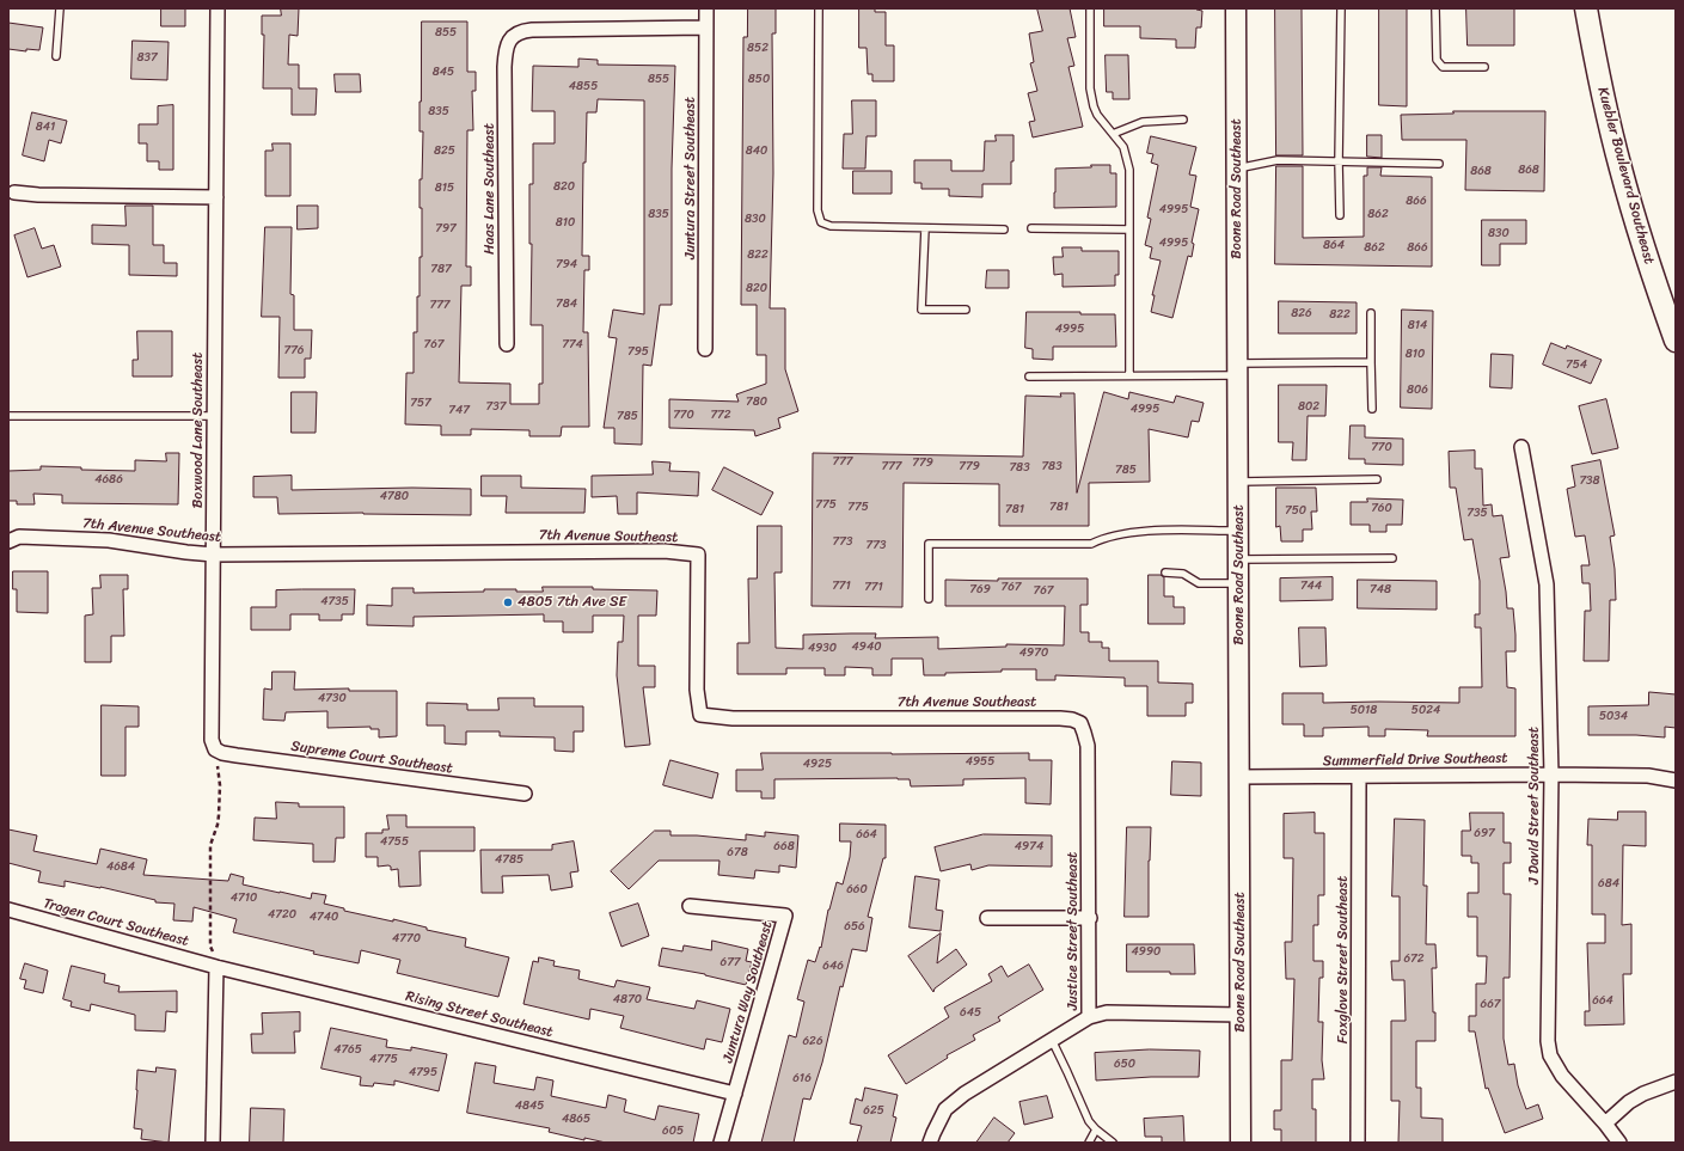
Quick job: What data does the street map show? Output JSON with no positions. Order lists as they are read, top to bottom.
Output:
{
  "streets": {
    "main road": ["Kuebler Boulevard Southeast"],
    "street": [
      "Juntura Street Southeast",
      "Haas Lane Southeast",
      "Boone Road Southeast",
      "Boxwood Lane Southeast",
      "7th Avenue Southeast",
      "Supreme Court Southeast",
      "Summerfield Drive Southeast",
      "J David Street Southeast",
      "Tragen Court Southeast",
      "Justice Street Southeast",
      "Foxglove Street Southeast",
      "Juntura Way Southeast",
      "Rising Street Southeast"
    ]
  },
  "crossings": [
    ["Juntura Street Southeast", "Haas Lane Southeast"],
    ["Boone Road Southeast", "Summerfield Drive Southeast"],
    ["Boxwood Lane Southeast", "7th Avenue Southeast"],
    ["Boxwood Lane Southeast", "Supreme Court Southeast"],
    ["7th Avenue Southeast", "Justice Street Southeast"],
    ["Summerfield Drive Southeast", "J David Street Southeast"],
    ["Summerfield Drive Southeast", "Foxglove Street Southeast"],
    ["Tragen Court Southeast", "Rising Street Southeast"],
    ["Juntura Way Southeast", "Rising Street Southeast"]
  ],
  "places": ["4805 7th Ave SE"],
  "house_numbers": [
    "855",
    "852",
    "837",
    "845",
    "855",
    "850",
    "4855",
    "835",
    "841",
    "825",
    "840",
    "868",
    "868",
    "820",
    "815",
    "866",
    "4995",
    "835",
    "862",
    "830",
    "810",
    "797",
    "830",
    "4995",
    "864",
    "862",
    "866",
    "822",
    "794",
    "787",
    "820",
    "784",
    "777",
    "826",
    "822",
    "814",
    "4995",
    "767",
    "774",
    "776",
    "795",
    "810",
    "754",
    "806",
    "780",
    "757",
    "737",
    "802",
    "4995",
    "747",
    "770",
    "772",
    "785",
    "770",
    "777",
    "779",
    "777",
    "779",
    "783",
    "783",
    "785",
    "4686",
    "738",
    "4780",
    "775",
    "775",
    "781",
    "760",
    "781",
    "750",
    "735",
    "773",
    "773",
    "771",
    "744",
    "771",
    "767",
    "769",
    "748",
    "767",
    "4735",
    "4940",
    "4930",
    "4970",
    "4730",
    "5018",
    "5024",
    "5034",
    "4955",
    "4925",
    "697",
    "664",
    "4755",
    "668",
    "4974",
    "678",
    "4785",
    "4684",
    "684",
    "660",
    "4710",
    "4720",
    "4740",
    "656",
    "4770",
    "4990",
    "672",
    "677",
    "646",
    "4870",
    "664",
    "667",
    "645",
    "626",
    "4765",
    "4775",
    "650",
    "4795",
    "616",
    "4845",
    "625",
    "4865",
    "605"
  ]
}
